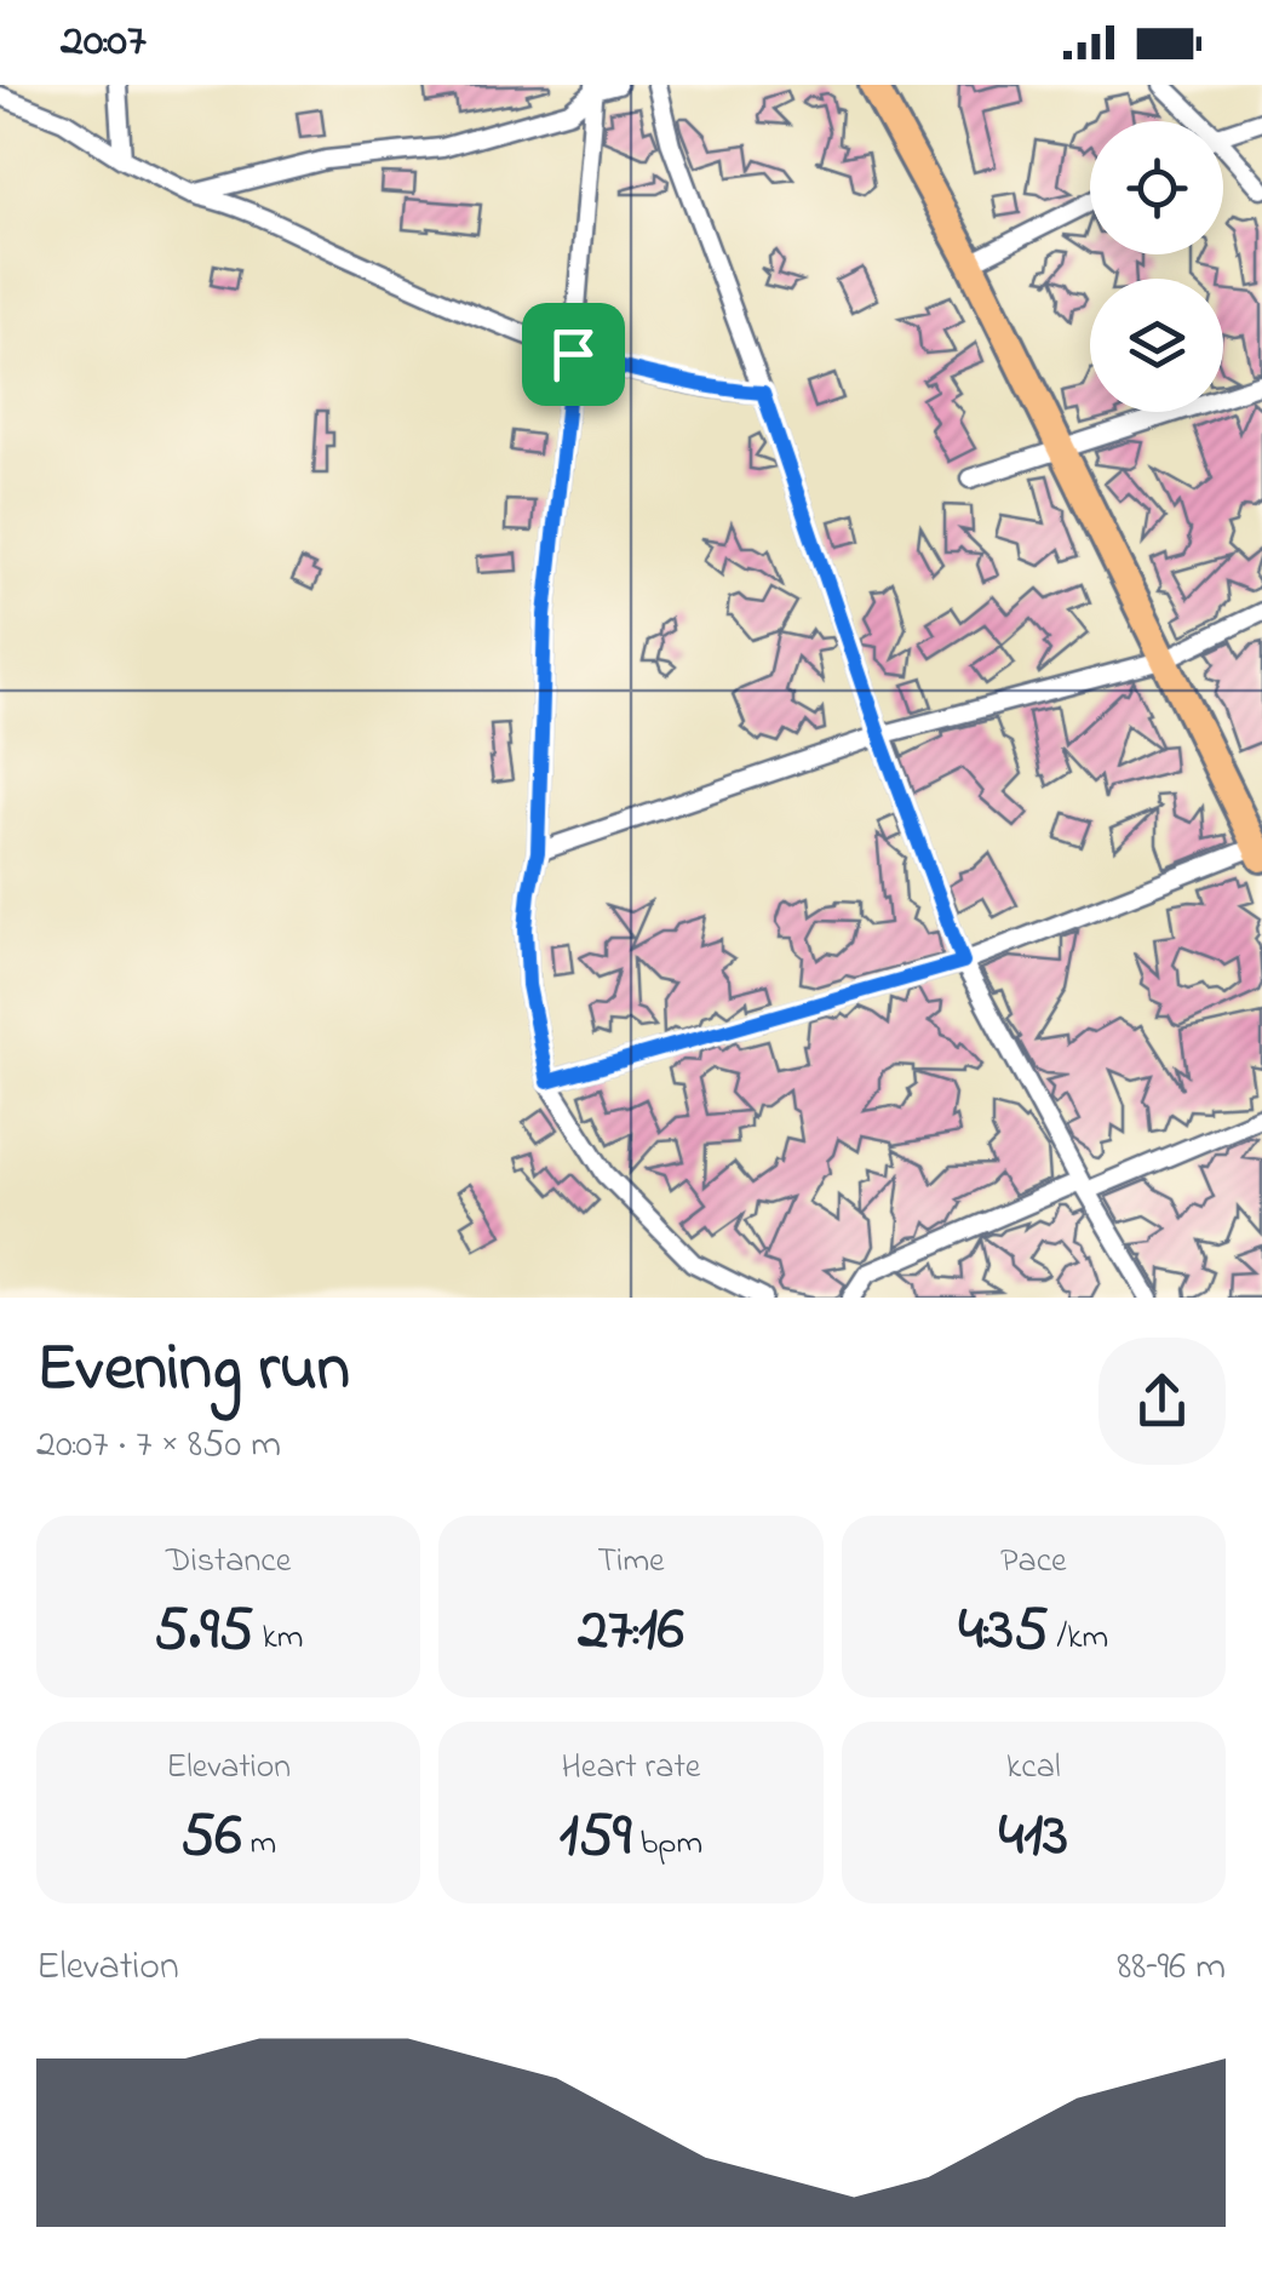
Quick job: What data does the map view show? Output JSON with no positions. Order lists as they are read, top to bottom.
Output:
{
  "page": {
    "status": "20:07",
    "heading": ["Evening run", "20:07 · 7 × 850 m"],
    "stats": [
      ["Distance", "5.95 km"],
      ["Time", "27:16"],
      ["Pace", "4:35 /km"],
      ["Elevation", "56 m"],
      ["Heart rate", "159 bpm"],
      ["kcal", "413"]
    ],
    "chart": ["Elevation", "88–96 m"]
  }
}
